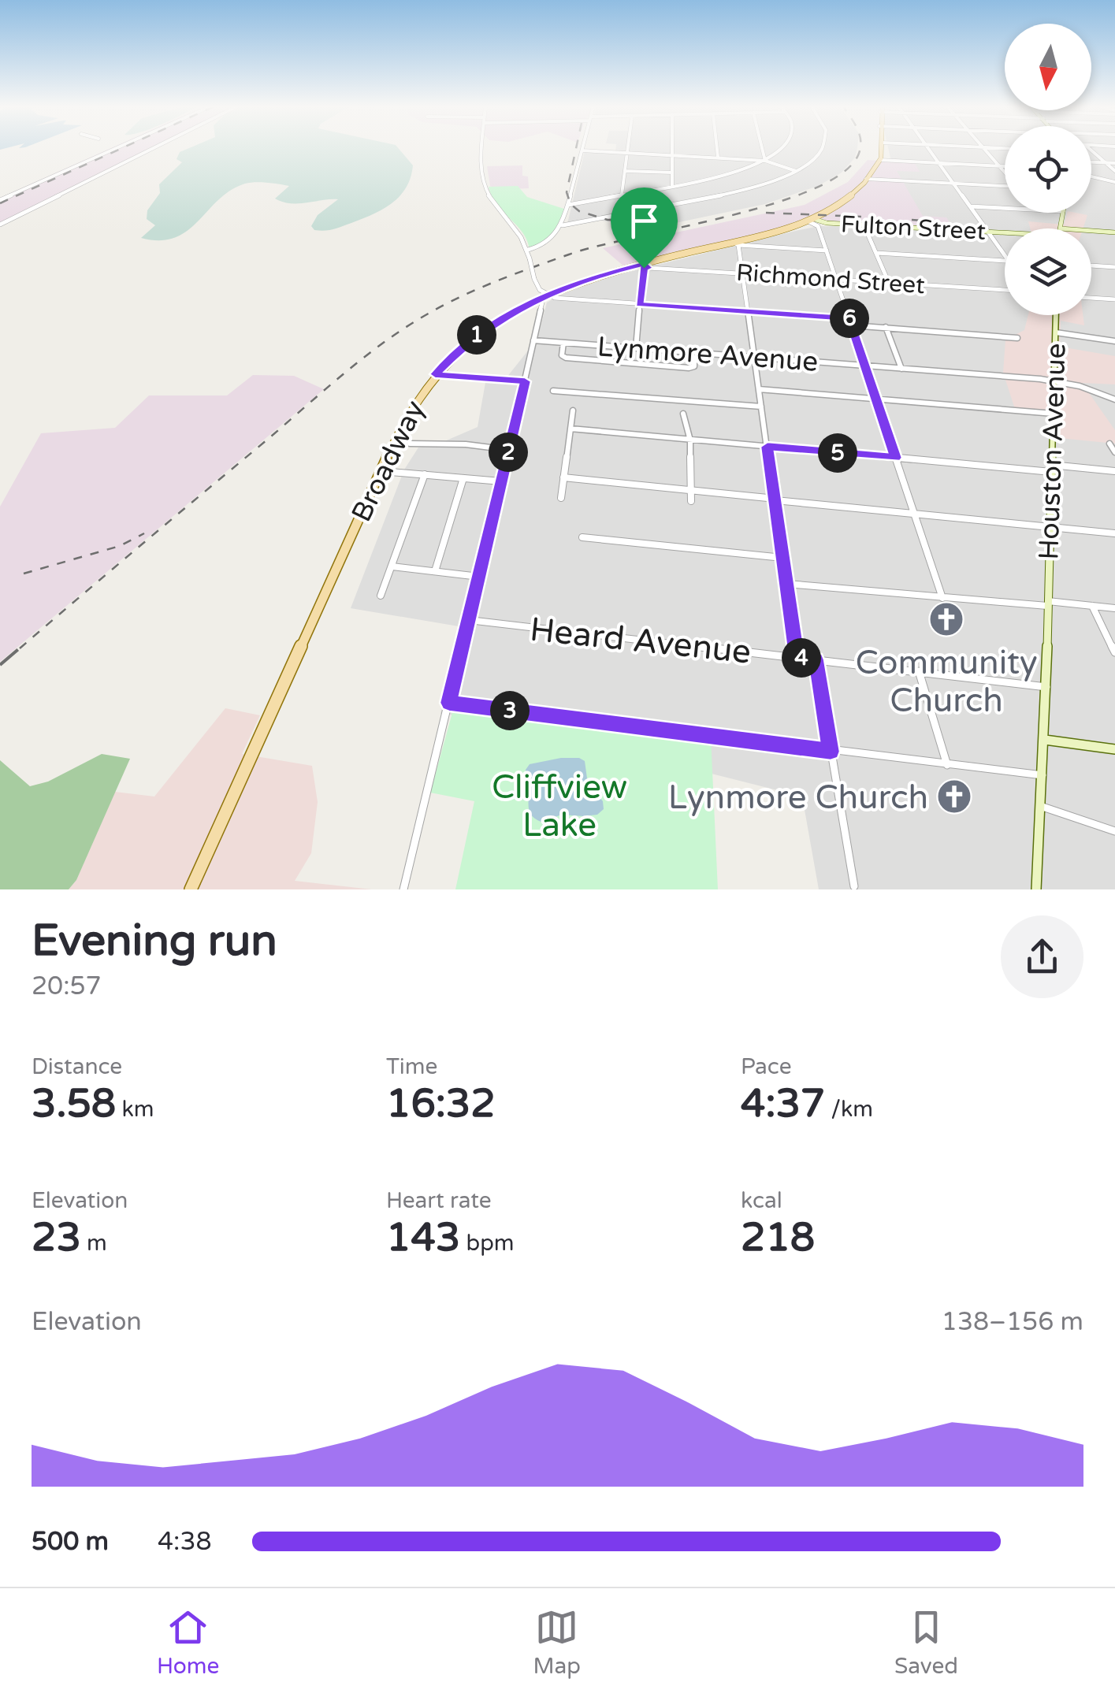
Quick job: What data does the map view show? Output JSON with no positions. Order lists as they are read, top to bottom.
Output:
{
  "streets": {
    "main road": ["Broadway"],
    "street": [
      "Fulton Street",
      "Richmond Street",
      "Lynmore Avenue",
      "Houston Avenue",
      "Heard Avenue"
    ]
  },
  "crossings": [
    ["Fulton Street", "Broadway"],
    ["Richmond Street", "Broadway"],
    ["Lynmore Avenue", "Houston Avenue"],
    ["Houston Avenue", "Heard Avenue"]
  ],
  "parks": ["Cliffview Lake"],
  "places": {
    "church": ["Community Church", "Lynmore Church"]
  },
  "north": "bottom",
  "page": {
    "pins": [
      "6",
      "1",
      "2",
      "5",
      "4",
      "3"
    ],
    "heading": ["Evening run", "20:57"],
    "stats": [
      ["Distance", "3.58 km"],
      ["Time", "16:32"],
      ["Pace", "4:37 /km"],
      ["Elevation", "23 m"],
      ["Heart rate", "143 bpm"],
      ["kcal", "218"]
    ],
    "chart": ["Elevation", "138–156 m"],
    "list": [
      {
        "name": "500 m",
        "note": "4:38"
      }
    ],
    "tabs": ["Home", "Map", "Saved"]
  }
}
